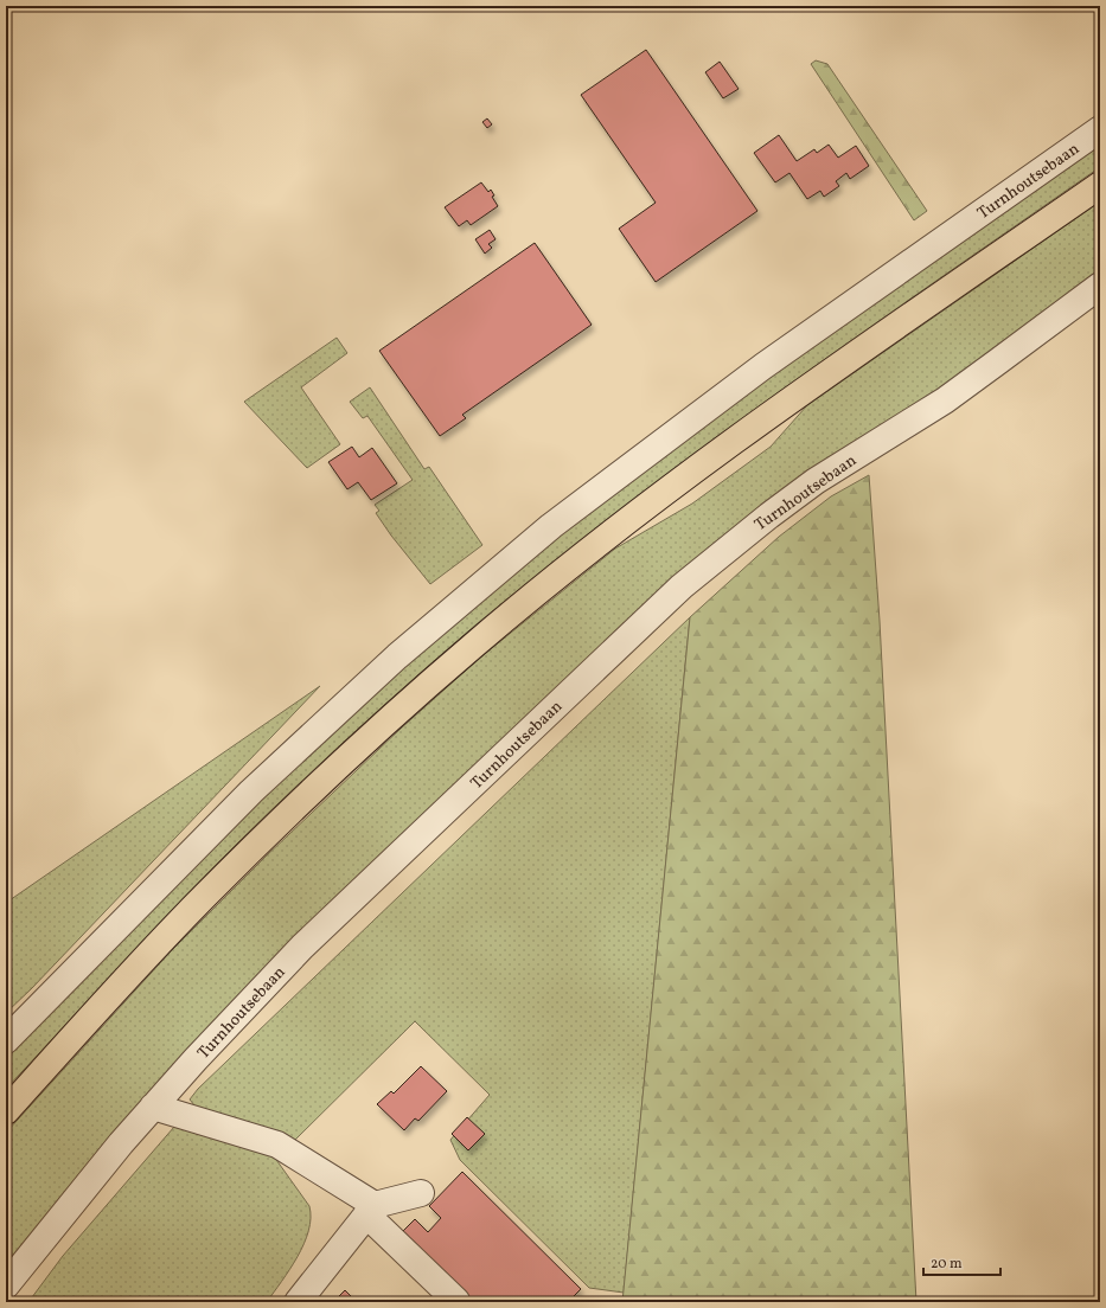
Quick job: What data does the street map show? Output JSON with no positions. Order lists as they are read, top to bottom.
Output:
{
  "streets": {
    "street": ["Turnhoutsebaan"]
  },
  "scale_bar": "20 m"
}
